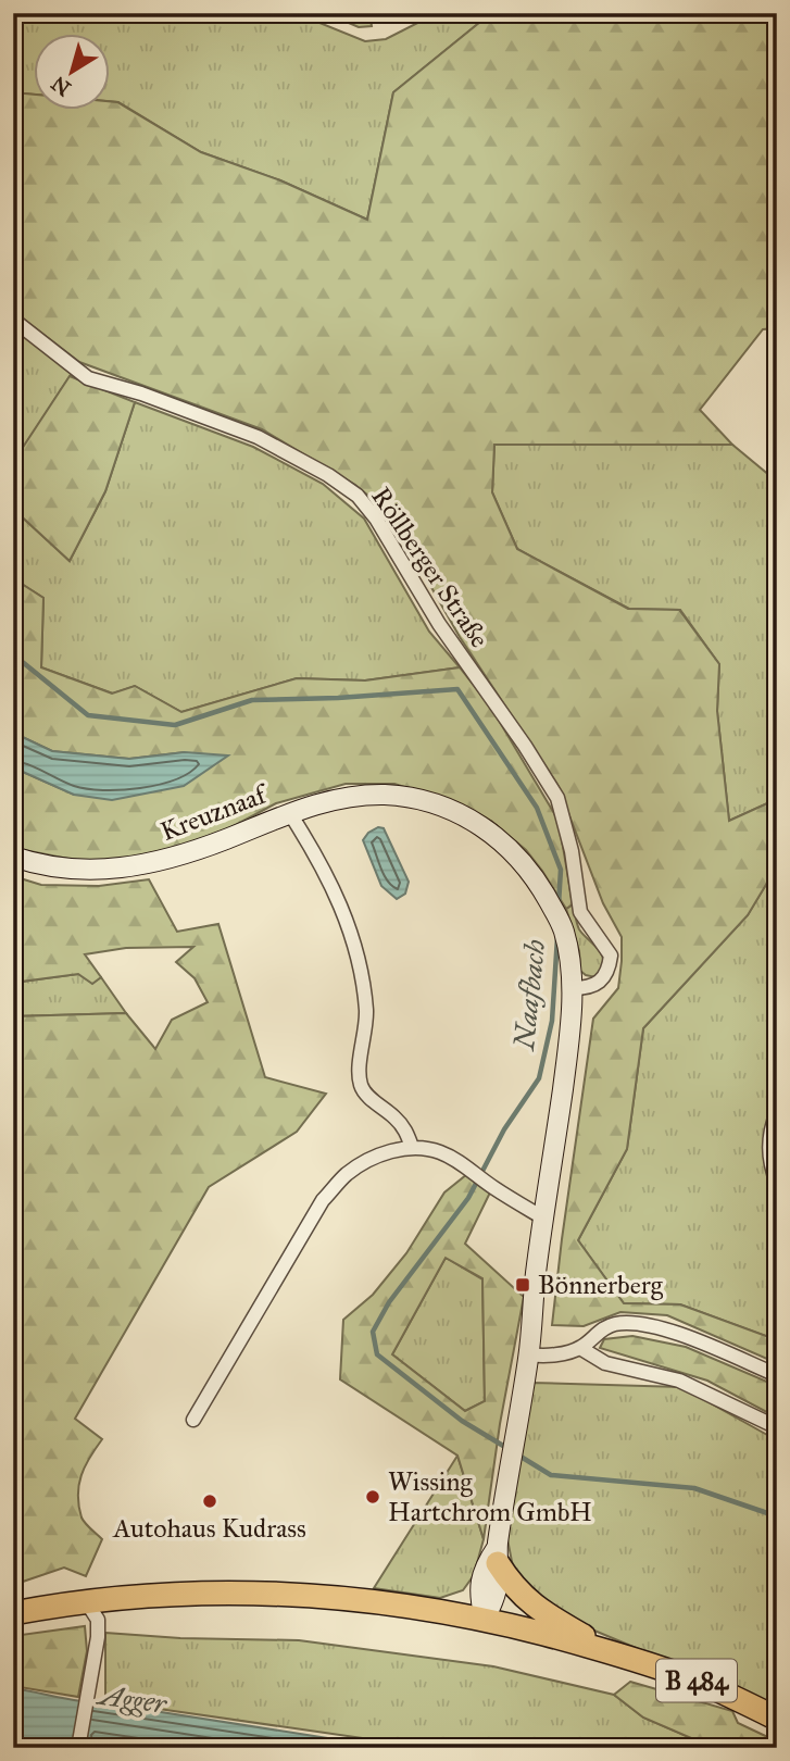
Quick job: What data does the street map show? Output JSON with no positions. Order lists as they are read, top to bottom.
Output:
{
  "streets": {
    "main road": ["B 484"],
    "street": ["Röllberger Straße", "Kreuznaaf"]
  },
  "water": ["Naafbach", "Agger"],
  "places": {
    "transit": ["Bönnerberg"],
    "other": ["Wissing Hartchrom GmbH", "Autohaus Kudrass"]
  },
  "north": "bottom left"
}
